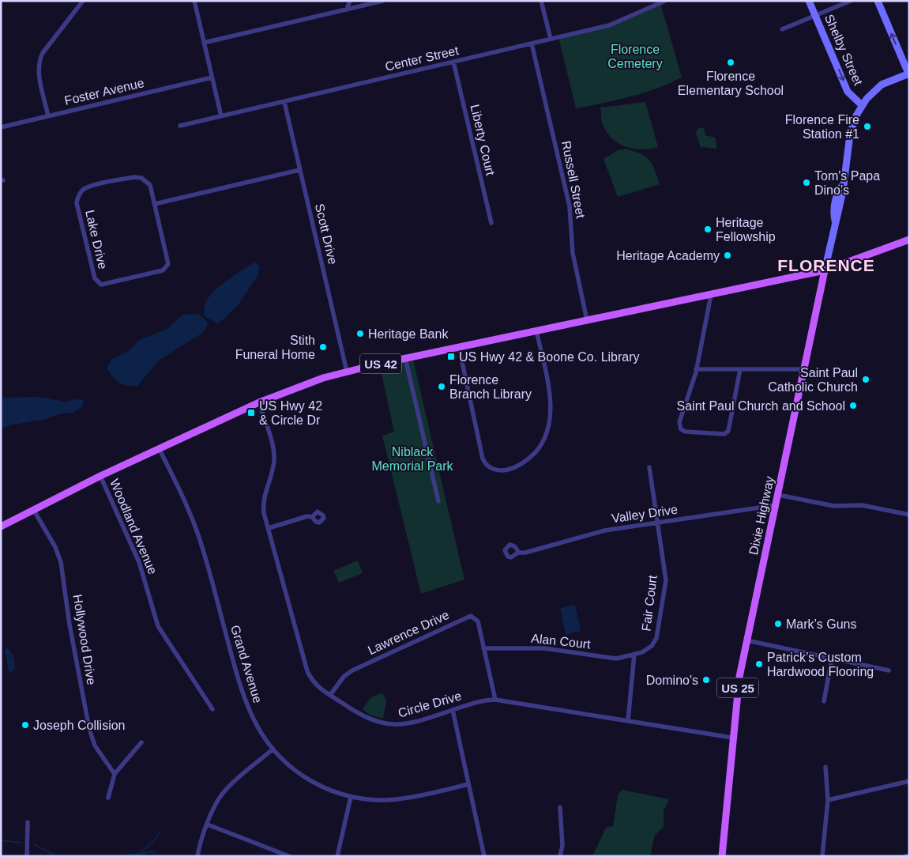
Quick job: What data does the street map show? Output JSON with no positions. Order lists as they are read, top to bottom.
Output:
{
  "streets": {
    "main road": ["US 42", "Dixie Highway", "US 25"],
    "street": [
      "Shelby Street",
      "Center Street",
      "Foster Avenue",
      "Liberty Court",
      "Russell Street",
      "Scott Drive",
      "Lake Drive",
      "Valley Drive",
      "Woodland Avenue",
      "Fair Court",
      "Lawrence Drive",
      "Hollywood Drive",
      "Alan Court",
      "Grand Avenue",
      "Circle Drive"
    ]
  },
  "crossings": [
    ["Center Street", "Liberty Court"],
    ["Center Street", "Russell Street"],
    ["Center Street", "Scott Drive"],
    ["Russell Street", "US 42"],
    ["Scott Drive", "US 42"],
    ["US 42", "Dixie Highway"],
    ["US 42", "Woodland Avenue"],
    ["US 42", "Hollywood Drive"],
    ["US 42", "Grand Avenue"],
    ["US 42", "Circle Drive"],
    ["Valley Drive", "Dixie Highway"],
    ["Valley Drive", "Fair Court"],
    ["Dixie Highway", "Circle Drive"],
    ["Fair Court", "Alan Court"],
    ["Lawrence Drive", "Alan Court"],
    ["Lawrence Drive", "Circle Drive"]
  ],
  "one_way": ["Shelby Street"],
  "districts": ["FLORENCE"],
  "parks": ["Florence Cemetery", "Niblack Memorial Park"],
  "places": {
    "other": [
      "Florence Elementary School",
      "Florence Fire Station #1",
      "Tom's Papa Dino's",
      "Heritage Fellowship",
      "Heritage Academy",
      "Heritage Bank",
      "Stith Funeral Home",
      "Saint Paul Catholic Church",
      "Florence Branch Library",
      "Saint Paul Church and School",
      "Mark’s Guns",
      "Patrick’s Custom Hardwood Flooring",
      "Domino's",
      "Joseph Collision"
    ],
    "transit": ["US Hwy 42 & Boone Co. Library", "US Hwy 42 & Circle Dr"]
  }
}
